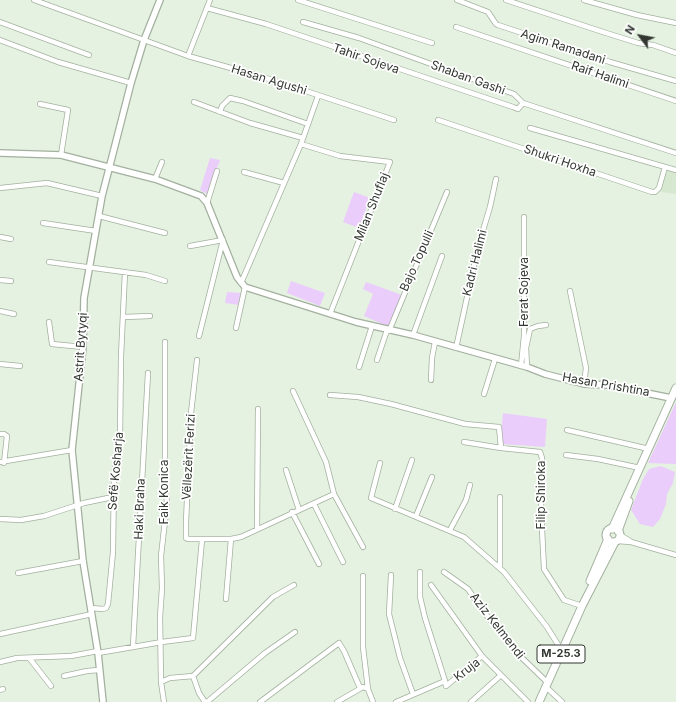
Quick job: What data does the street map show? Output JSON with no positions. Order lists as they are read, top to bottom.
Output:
{
  "streets": {
    "main road": ["M-25.3"],
    "street": [
      "Agim Ramadani",
      "Tahir Sojeva",
      "Raif Halimi",
      "Shaban Gashi",
      "Hasan Agushi",
      "Shukri Hoxha",
      "Milan Shuflaj",
      "Bajo Topulli",
      "Kadri Halimi",
      "Ferat Sojeva",
      "Astrit Bytyqi",
      "Hasan Prishtina",
      "Vëllezërit Ferizi",
      "Sefë Kosharja",
      "Faik Konica",
      "Filip Shiroka",
      "Haki Braha",
      "Aziz Kelmendi",
      "Kruja"
    ]
  },
  "crossings": [
    ["Tahir Sojeva", "Shaban Gashi"],
    ["Hasan Agushi", "Astrit Bytyqi"],
    ["Milan Shuflaj", "Hasan Prishtina"],
    ["Bajo Topulli", "Hasan Prishtina"],
    ["Kadri Halimi", "Hasan Prishtina"],
    ["Ferat Sojeva", "Hasan Prishtina"],
    ["Astrit Bytyqi", "Sefë Kosharja"],
    ["Hasan Prishtina", "M-25.3"],
    ["Filip Shiroka", "M-25.3"],
    ["Aziz Kelmendi", "M-25.3"]
  ],
  "north": "top left"
}
